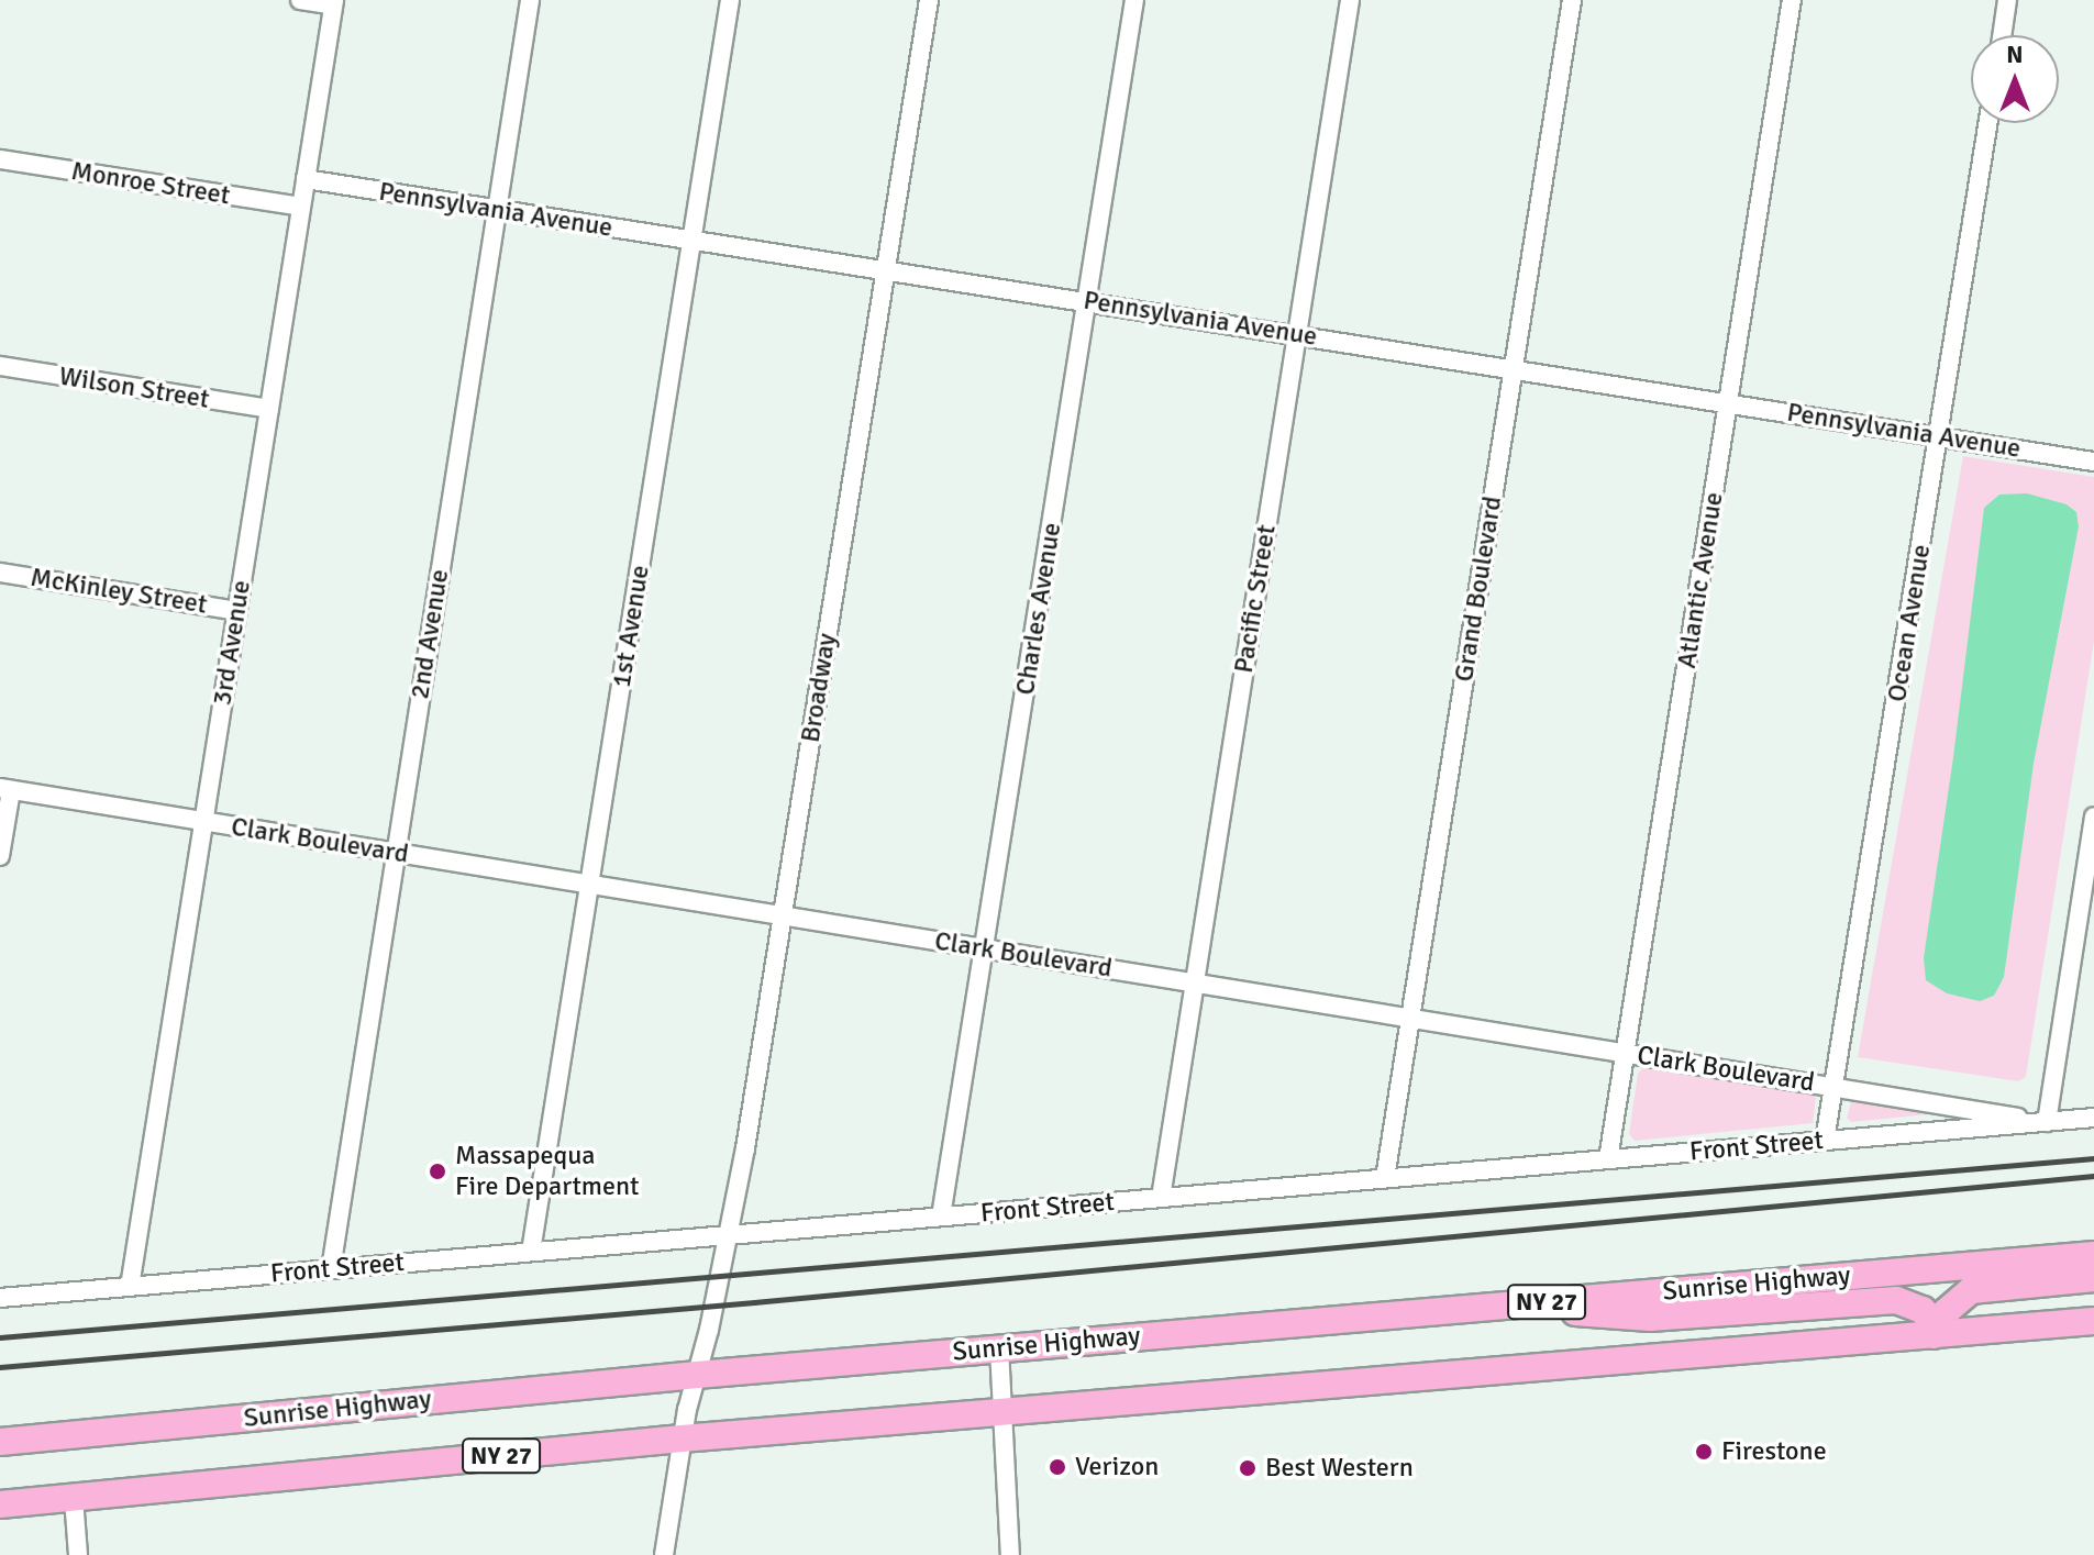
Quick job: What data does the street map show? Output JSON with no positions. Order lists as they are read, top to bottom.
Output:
{
  "streets": {
    "highway": ["Sunrise Highway", "NY 27"],
    "street": [
      "Monroe Street",
      "Pennsylvania Avenue",
      "Wilson Street",
      "Atlantic Avenue",
      "Grand Boulevard",
      "McKinley Street",
      "Pacific Street",
      "Charles Avenue",
      "Ocean Avenue",
      "1st Avenue",
      "2nd Avenue",
      "3rd Avenue",
      "Broadway",
      "Clark Boulevard",
      "Front Street"
    ]
  },
  "crossings": [
    ["Monroe Street", "3rd Avenue"],
    ["Pennsylvania Avenue", "Atlantic Avenue"],
    ["Pennsylvania Avenue", "Grand Boulevard"],
    ["Pennsylvania Avenue", "Pacific Street"],
    ["Pennsylvania Avenue", "Charles Avenue"],
    ["Pennsylvania Avenue", "Ocean Avenue"],
    ["Pennsylvania Avenue", "1st Avenue"],
    ["Pennsylvania Avenue", "2nd Avenue"],
    ["Pennsylvania Avenue", "3rd Avenue"],
    ["Pennsylvania Avenue", "Broadway"],
    ["Wilson Street", "3rd Avenue"],
    ["Atlantic Avenue", "Clark Boulevard"],
    ["Atlantic Avenue", "Front Street"],
    ["Grand Boulevard", "Clark Boulevard"],
    ["Grand Boulevard", "Front Street"],
    ["McKinley Street", "3rd Avenue"],
    ["Pacific Street", "Clark Boulevard"],
    ["Pacific Street", "Front Street"],
    ["Charles Avenue", "Clark Boulevard"],
    ["Charles Avenue", "Front Street"],
    ["Ocean Avenue", "Clark Boulevard"],
    ["Ocean Avenue", "Front Street"],
    ["1st Avenue", "Clark Boulevard"],
    ["1st Avenue", "Front Street"],
    ["2nd Avenue", "Clark Boulevard"],
    ["2nd Avenue", "Front Street"],
    ["3rd Avenue", "Clark Boulevard"],
    ["3rd Avenue", "Front Street"],
    ["Broadway", "Clark Boulevard"],
    ["Broadway", "Front Street"],
    ["Broadway", "Sunrise Highway"],
    ["Broadway", "NY 27"],
    ["Clark Boulevard", "Front Street"]
  ],
  "places": [
    "Massapequa Fire Department",
    "Firestone",
    "Verizon",
    "Best Western"
  ],
  "north": "top"
}
